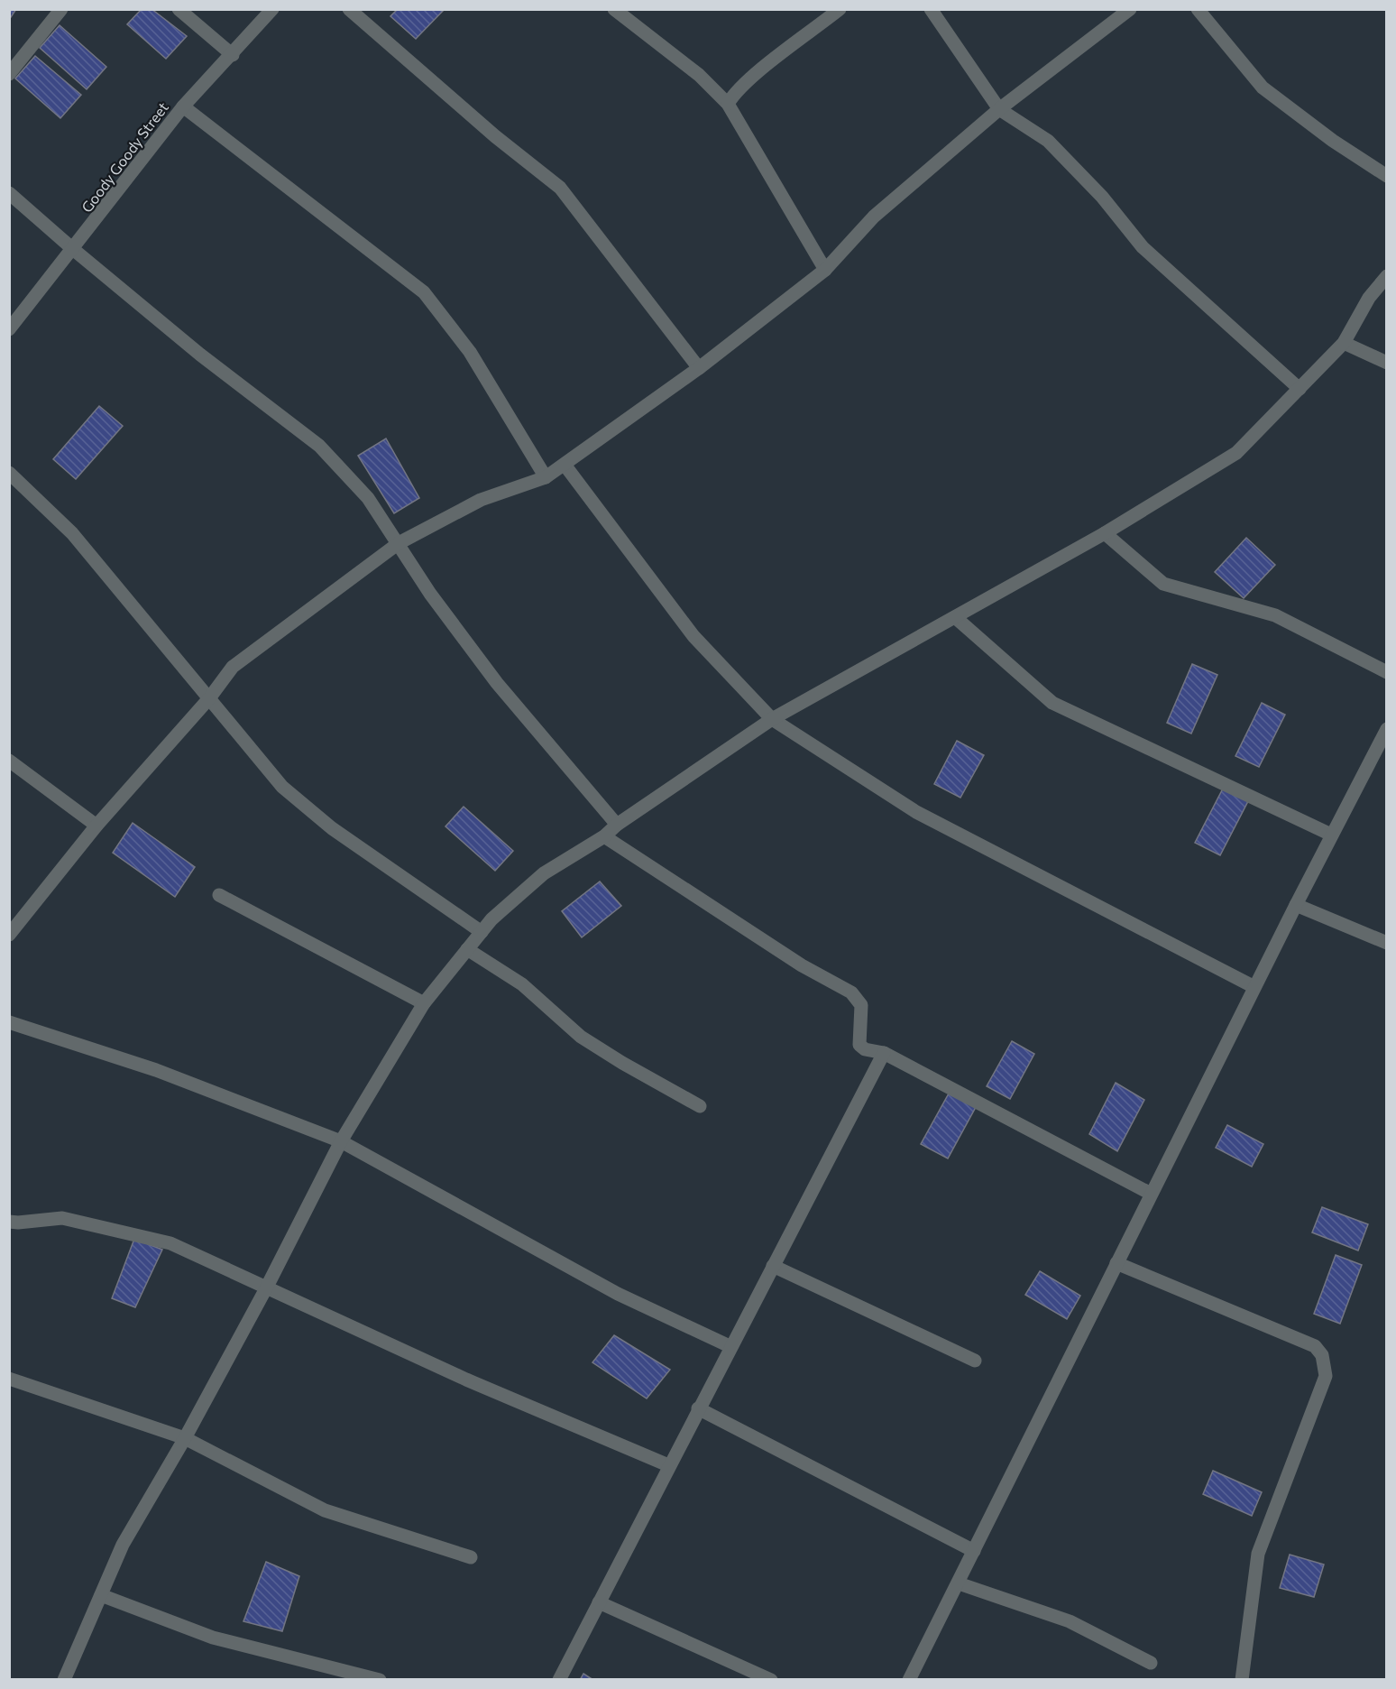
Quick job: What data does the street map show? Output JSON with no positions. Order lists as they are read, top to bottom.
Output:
{
  "streets": {
    "street": ["Goody Goody Street"]
  }
}
